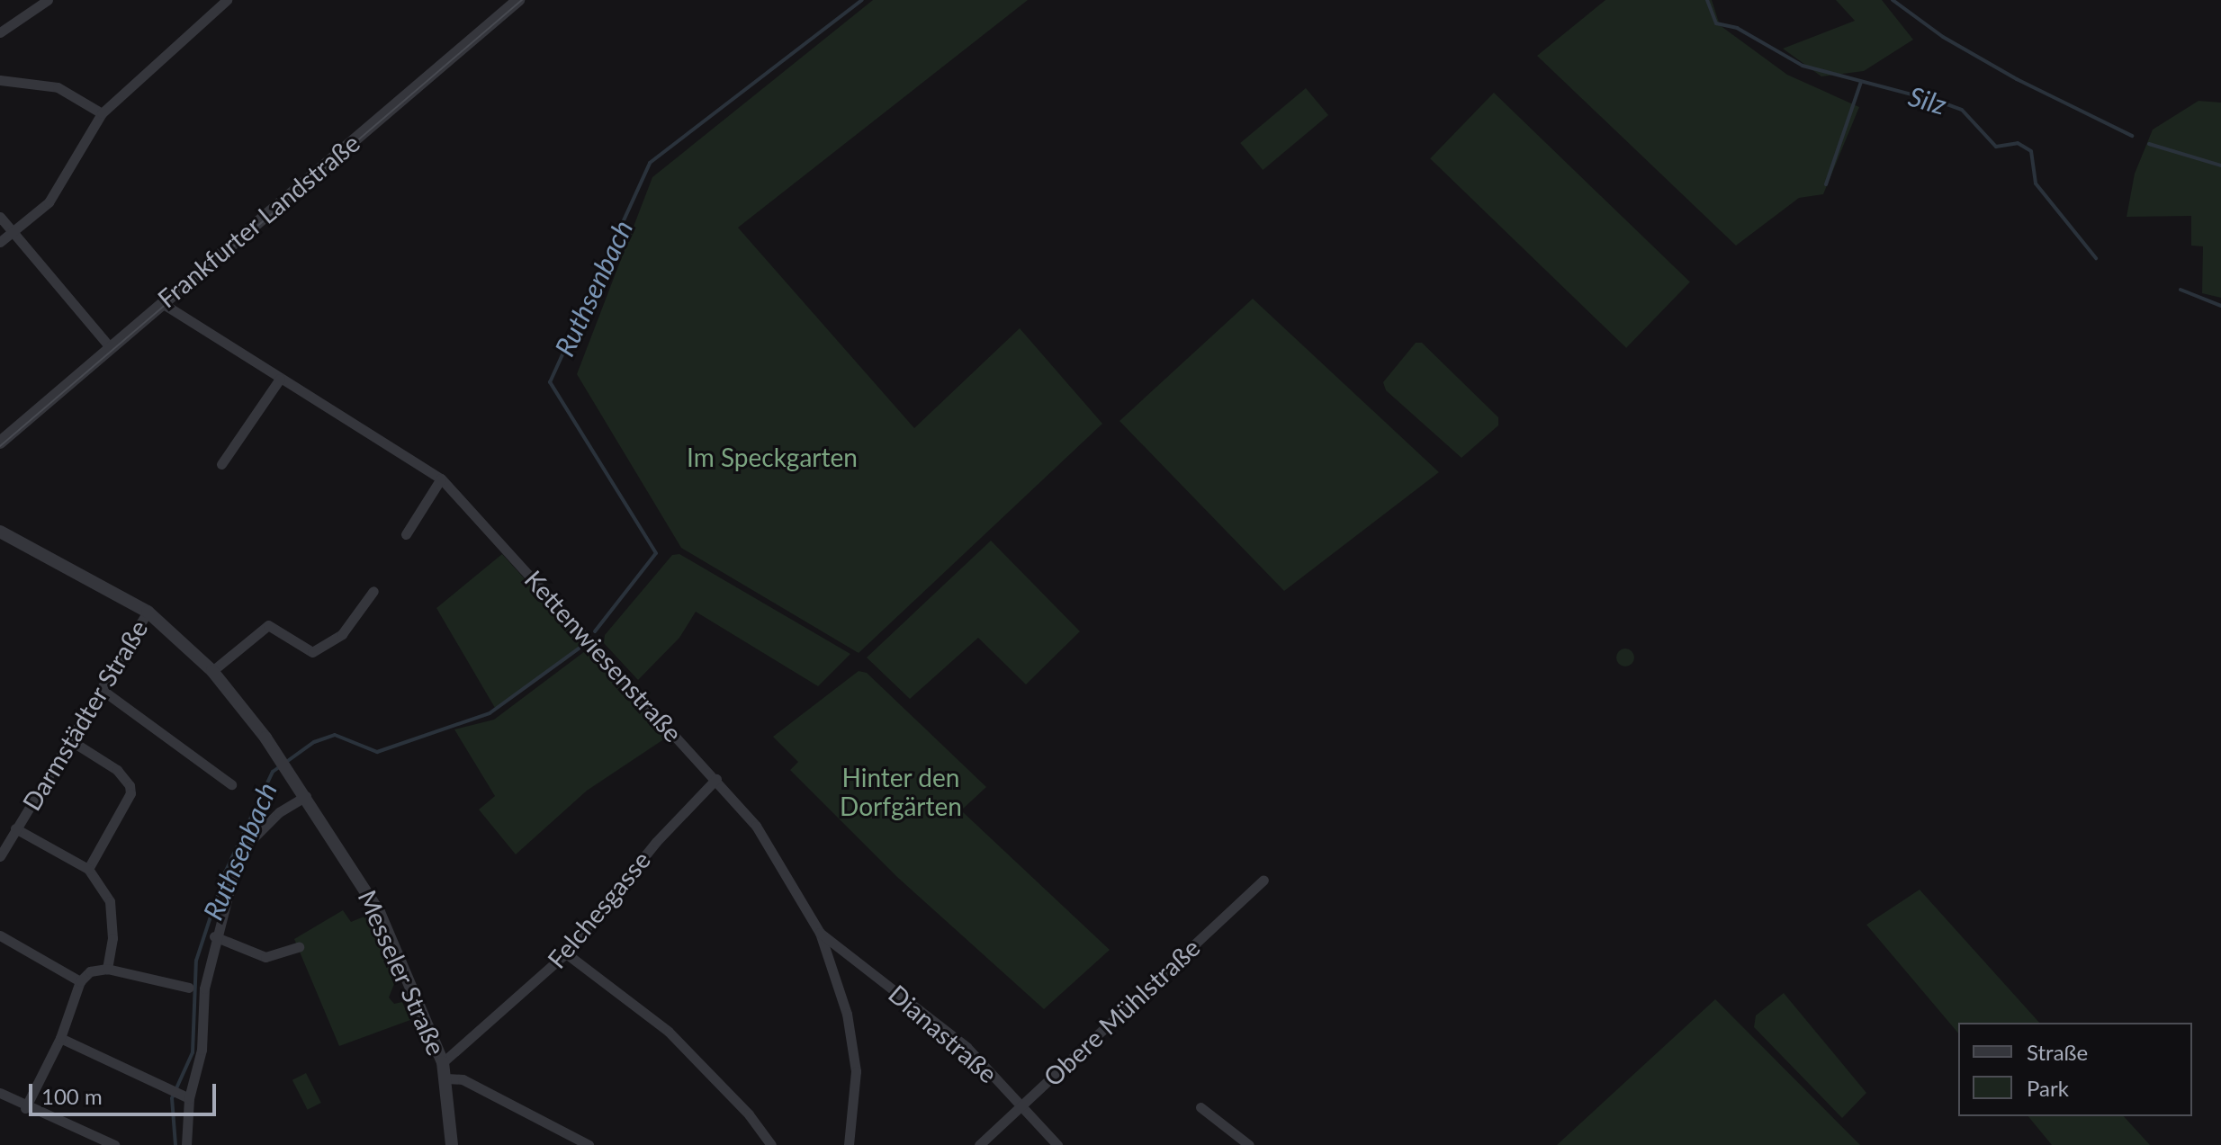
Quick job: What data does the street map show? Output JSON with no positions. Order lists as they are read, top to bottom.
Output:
{
  "streets": {
    "street": [
      "Frankfurter Landstraße",
      "Kettenwiesenstraße",
      "Darmstädter Straße",
      "Felchesgasse",
      "Messeler Straße",
      "Obere Mühlstraße",
      "Dianastraße"
    ]
  },
  "crossings": [
    ["Frankfurter Landstraße", "Kettenwiesenstraße"],
    ["Kettenwiesenstraße", "Felchesgasse"],
    ["Kettenwiesenstraße", "Dianastraße"],
    ["Darmstädter Straße", "Messeler Straße"],
    ["Felchesgasse", "Messeler Straße"],
    ["Obere Mühlstraße", "Dianastraße"]
  ],
  "water": ["Silz", "Ruthsenbach"],
  "parks": ["Im Speckgarten", "Hinter den Dorfgärten"],
  "legend": ["Straße", "Park"],
  "scale_bar": "100 m"
}
